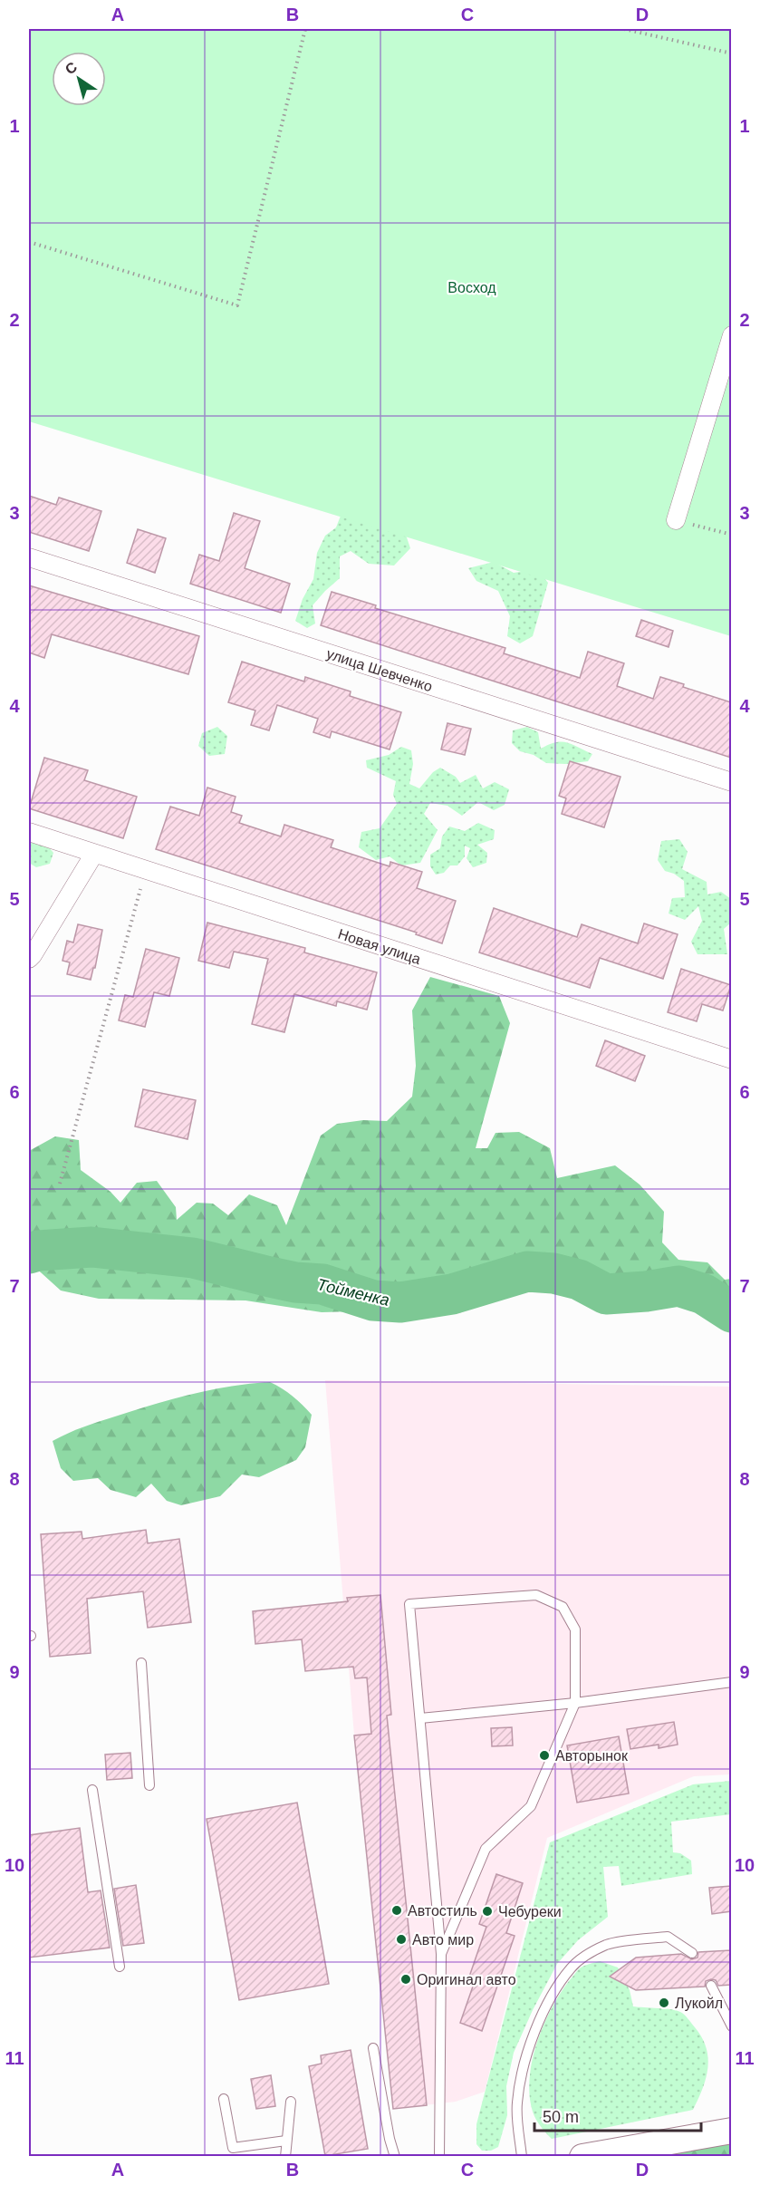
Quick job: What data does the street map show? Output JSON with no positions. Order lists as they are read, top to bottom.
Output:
{
  "streets": {
    "street": ["улица Шевченко", "Новая улица"]
  },
  "water": ["Тойменка"],
  "parks": ["Восход"],
  "places": [
    "Авторынок",
    "Автостиль",
    "Чебуреки",
    "Авто мир",
    "Оригинал авто",
    "Лукойл"
  ],
  "scale_bar": "50 m",
  "north": "top left",
  "grid": {
    "columns": [
      "A",
      "B",
      "C",
      "D"
    ],
    "rows": [
      "1",
      "2",
      "3",
      "4",
      "5",
      "6",
      "7",
      "8",
      "9",
      "10",
      "11"
    ]
  }
}
